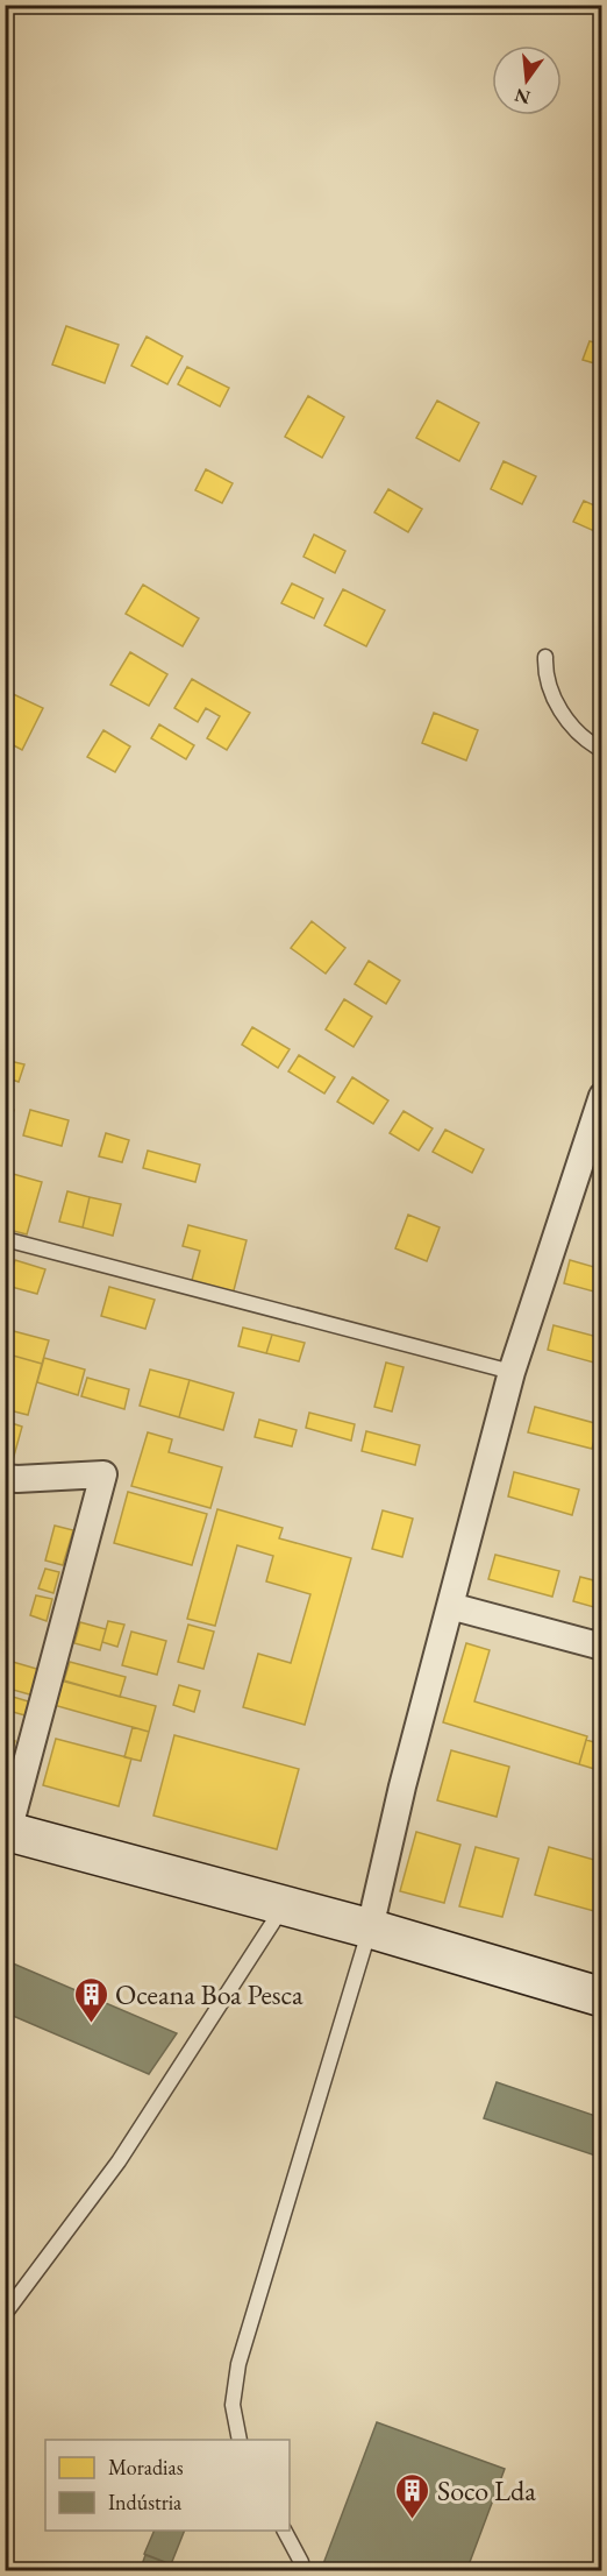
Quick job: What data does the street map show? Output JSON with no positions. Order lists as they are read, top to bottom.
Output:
{
  "places": {
    "building": ["Oceana Boa Pesca", "Soco Lda"]
  },
  "legend": ["Moradias", "Indústria"],
  "north": "bottom"
}
